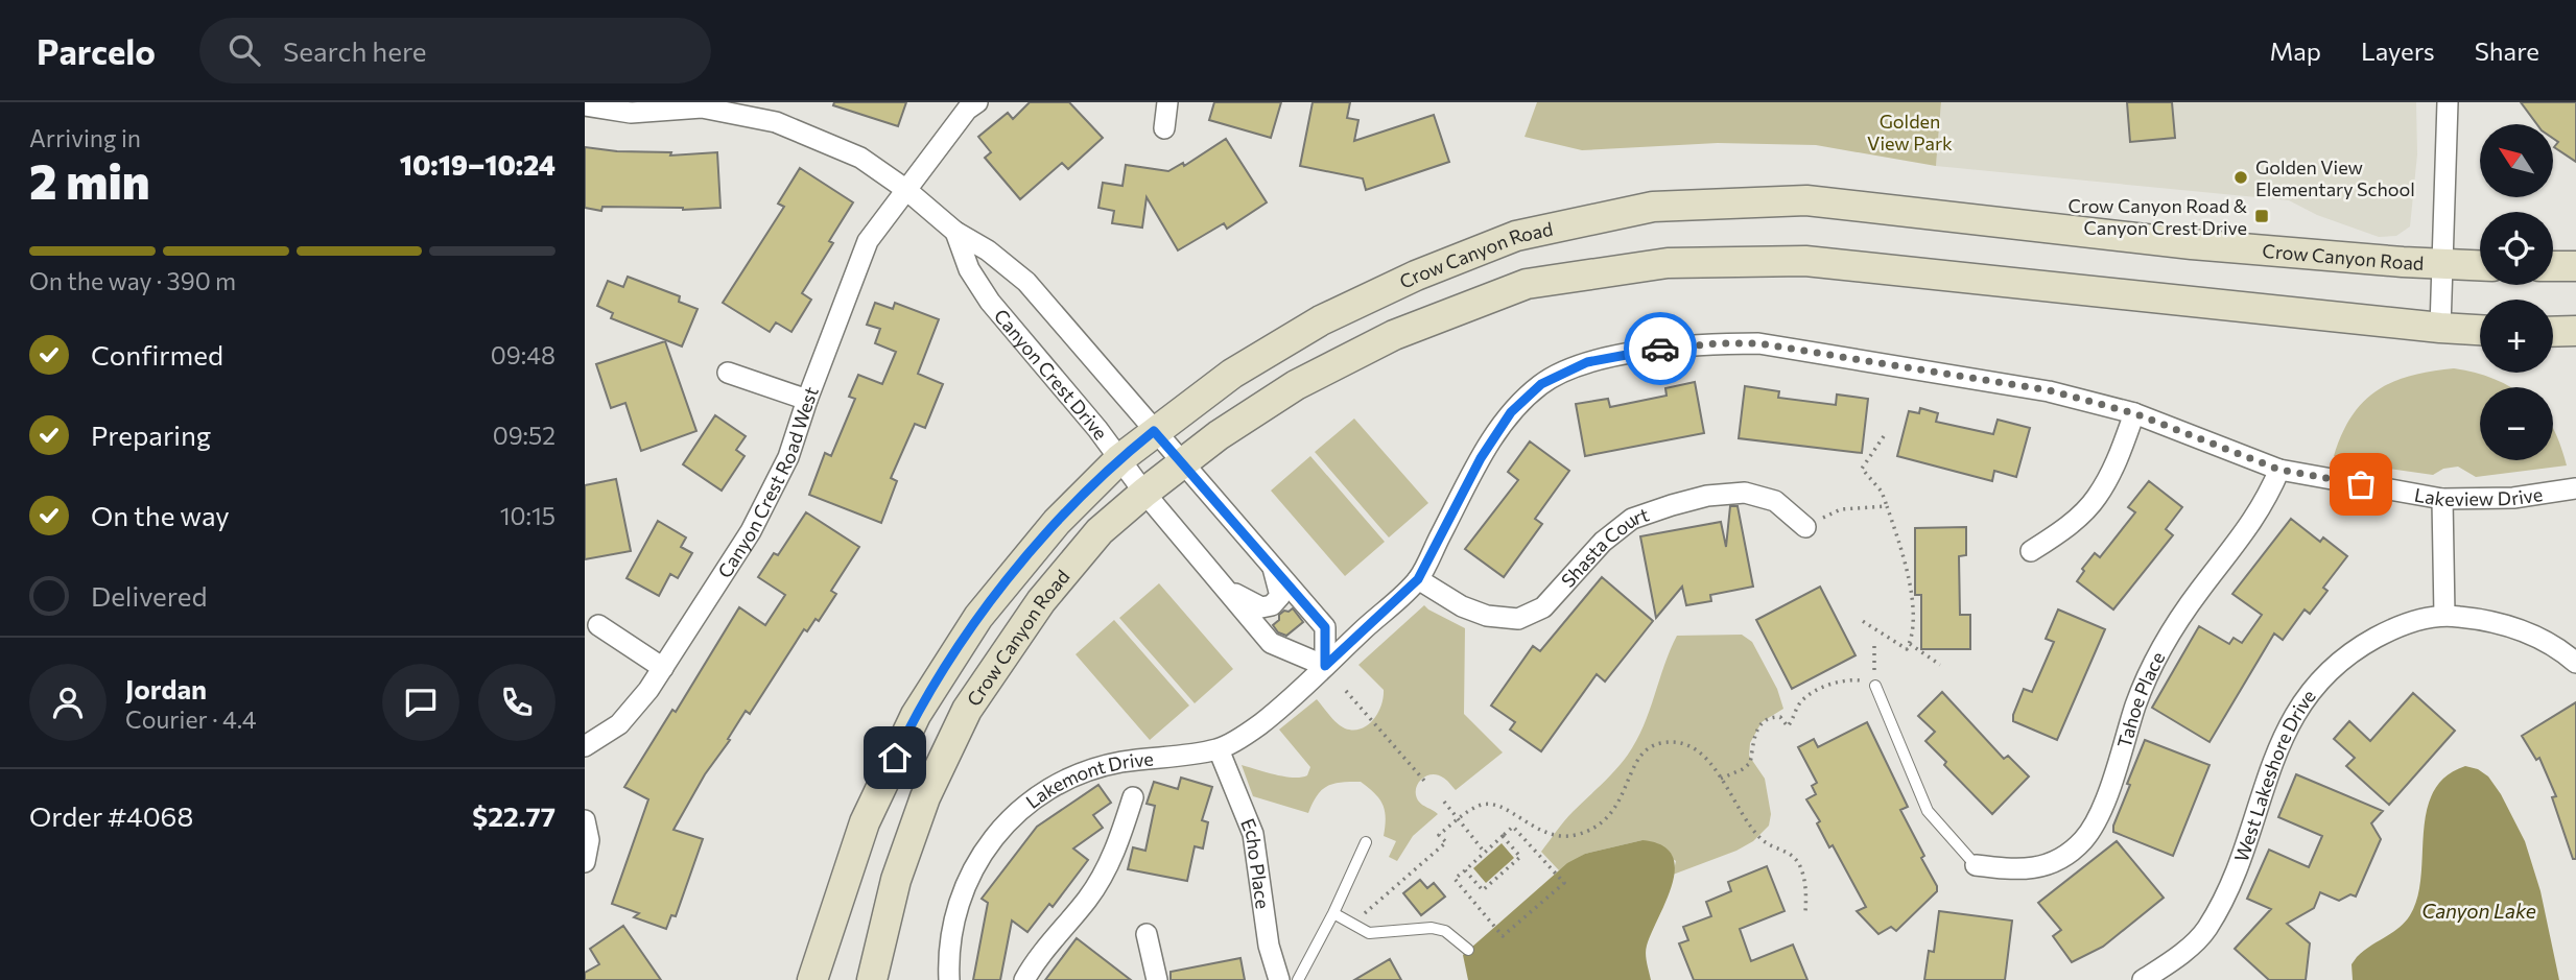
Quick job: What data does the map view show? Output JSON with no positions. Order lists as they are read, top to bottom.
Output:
{
  "streets": {
    "main road": ["Crow Canyon Road"],
    "street": [
      "Canyon Crest Drive",
      "Canyon Crest Road West",
      "Lakeview Drive",
      "Shasta Court",
      "Tahoe Place",
      "West Lakeshore Drive",
      "Lakemont Drive",
      "Echo Place"
    ]
  },
  "crossings": [
    ["Crow Canyon Road", "Canyon Crest Drive"],
    ["Canyon Crest Drive", "Canyon Crest Road West"],
    ["Canyon Crest Drive", "Lakeview Drive"],
    ["Canyon Crest Drive", "Lakemont Drive"],
    ["Lakeview Drive", "Shasta Court"],
    ["Lakeview Drive", "Tahoe Place"],
    ["Lakeview Drive", "Lakemont Drive"],
    ["Lakemont Drive", "Echo Place"]
  ],
  "water": ["Canyon Lake"],
  "parks": ["Golden View Park"],
  "places": {
    "other": ["Golden View Elementary School"],
    "transit": ["Crow Canyon Road & Canyon Crest Drive"]
  },
  "north": "top left",
  "page": {
    "header": "Parcelo",
    "search": "Search here",
    "nav": ["Map", "Layers", "Share"],
    "heading": ["2 min", "Arriving in", "10:19–10:24"],
    "panel": [
      "Jordan",
      "Courier · 4.4",
      "Order #4068",
      "$22.77"
    ],
    "map_buttons": ["+", "−"],
    "bar": "On the way · 390 m",
    "list": [
      ["Confirmed", "09:48"],
      ["Preparing", "09:52"],
      ["On the way", "10:15"],
      "Delivered"
    ]
  }
}
